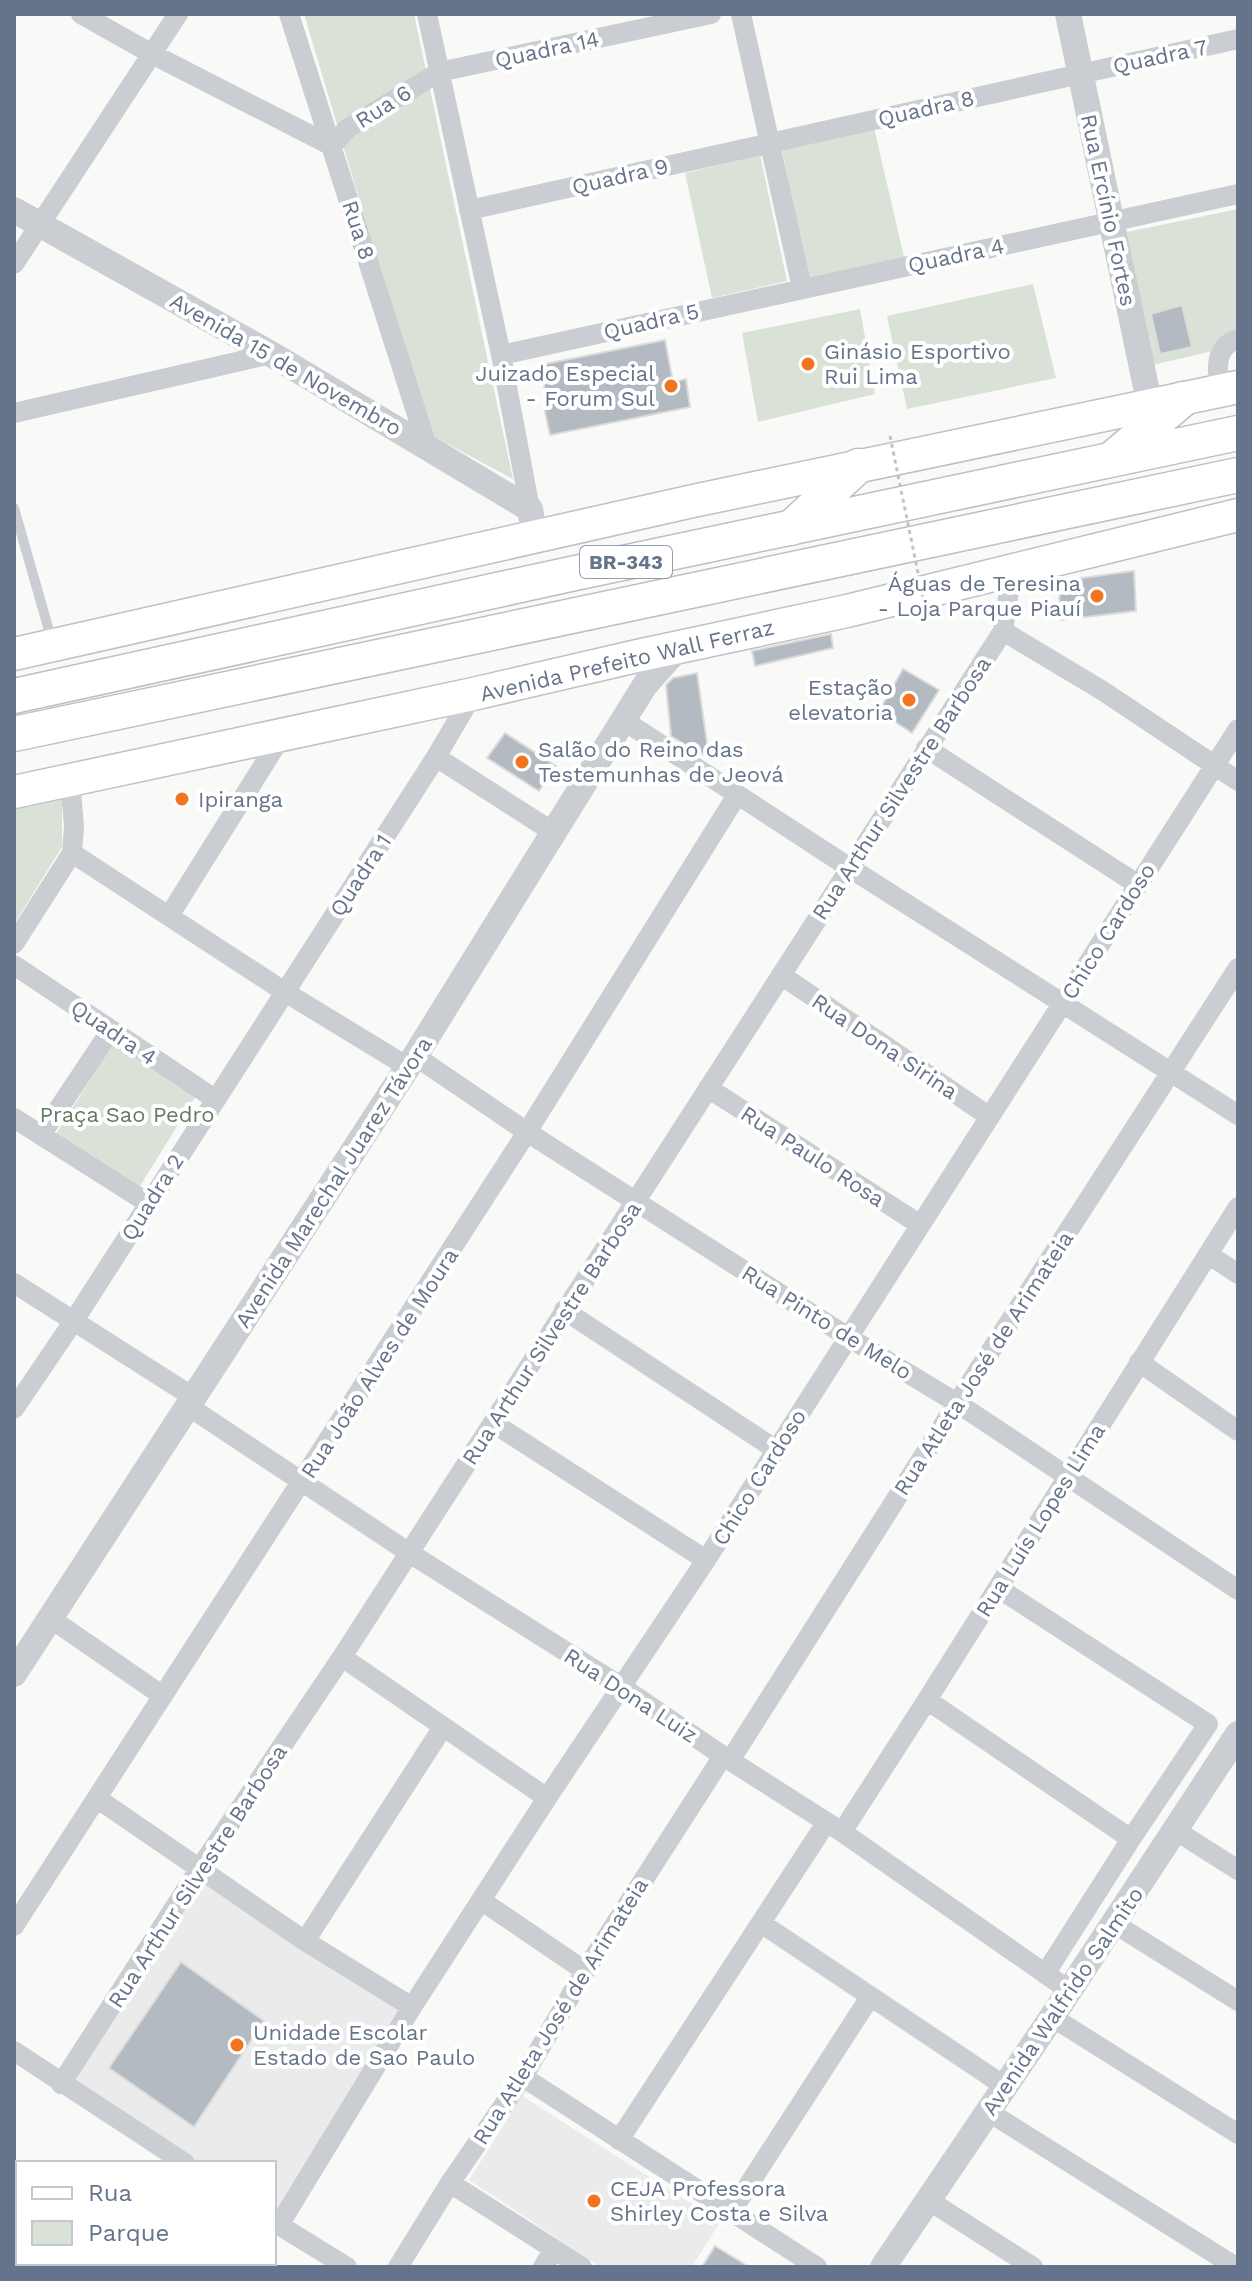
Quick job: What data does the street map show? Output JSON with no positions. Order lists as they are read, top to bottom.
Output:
{
  "streets": {
    "highway": ["BR-343"],
    "main road": ["Avenida Prefeito Wall Ferraz"],
    "street": [
      "Quadra 14",
      "Quadra 7",
      "Rua 6",
      "Quadra 8",
      "Quadra 9",
      "Rua Ercínio Fortes",
      "Rua 8",
      "Quadra 4",
      "Quadra 5",
      "Avenida 15 de Novembro",
      "Rua Arthur Silvestre Barbosa",
      "Quadra 1",
      "Chico Cardoso",
      "Rua Dona Sirina",
      "Rua Paulo Rosa",
      "Avenida Marechal Juarez Távora",
      "Quadra 2",
      "Rua Pinto de Melo",
      "Rua João Alves de Moura",
      "Rua Atleta José de Arimateia",
      "Rua Luís Lopes Lima",
      "Rua Dona Luiz",
      "Avenida Walfrido Salmito"
    ]
  },
  "crossings": [
    ["Quadra 14", "Rua 6"],
    ["Quadra 7", "Quadra 8"],
    ["Quadra 7", "Rua Ercínio Fortes"],
    ["Rua 6", "Rua 8"],
    ["Quadra 8", "Quadra 9"],
    ["Quadra 8", "Rua Ercínio Fortes"],
    ["Rua Ercínio Fortes", "Quadra 4"],
    ["Rua 8", "Avenida 15 de Novembro"],
    ["Quadra 4", "Quadra 5"],
    ["Quadra 4", "Quadra 2"],
    ["Avenida Prefeito Wall Ferraz", "Rua Arthur Silvestre Barbosa"],
    ["Avenida Prefeito Wall Ferraz", "Quadra 1"],
    ["Avenida Prefeito Wall Ferraz", "Avenida Marechal Juarez Távora"],
    ["Rua Arthur Silvestre Barbosa", "Rua Dona Sirina"],
    ["Rua Arthur Silvestre Barbosa", "Rua Paulo Rosa"],
    ["Rua Arthur Silvestre Barbosa", "Rua Pinto de Melo"],
    ["Rua Arthur Silvestre Barbosa", "Rua Dona Luiz"],
    ["Quadra 1", "Quadra 2"],
    ["Quadra 1", "Rua Pinto de Melo"],
    ["Chico Cardoso", "Rua Dona Sirina"],
    ["Chico Cardoso", "Rua Paulo Rosa"],
    ["Chico Cardoso", "Rua Pinto de Melo"],
    ["Chico Cardoso", "Rua Dona Luiz"],
    ["Avenida Marechal Juarez Távora", "Rua Pinto de Melo"],
    ["Avenida Marechal Juarez Távora", "Rua Dona Luiz"],
    ["Quadra 2", "Rua Pinto de Melo"],
    ["Quadra 2", "Rua Dona Luiz"],
    ["Rua Pinto de Melo", "Rua João Alves de Moura"],
    ["Rua Pinto de Melo", "Rua Atleta José de Arimateia"],
    ["Rua Pinto de Melo", "Rua Luís Lopes Lima"],
    ["Rua João Alves de Moura", "Rua Dona Luiz"],
    ["Rua Atleta José de Arimateia", "Rua Dona Luiz"],
    ["Rua Luís Lopes Lima", "Rua Dona Luiz"],
    ["Rua Dona Luiz", "Avenida Walfrido Salmito"]
  ],
  "parks": ["Praça Sao Pedro"],
  "places": [
    "Ginásio Esportivo Rui Lima",
    "Juizado Especial - Forum Sul",
    "Águas de Teresina - Loja Parque Piauí",
    "Estação elevatoria",
    "Salão do Reino das Testemunhas de Jeová",
    "Ipiranga",
    "Unidade Escolar Estado de Sao Paulo",
    "CEJA Professora Shirley Costa e Silva"
  ],
  "legend": ["Rua", "Parque"]
}
